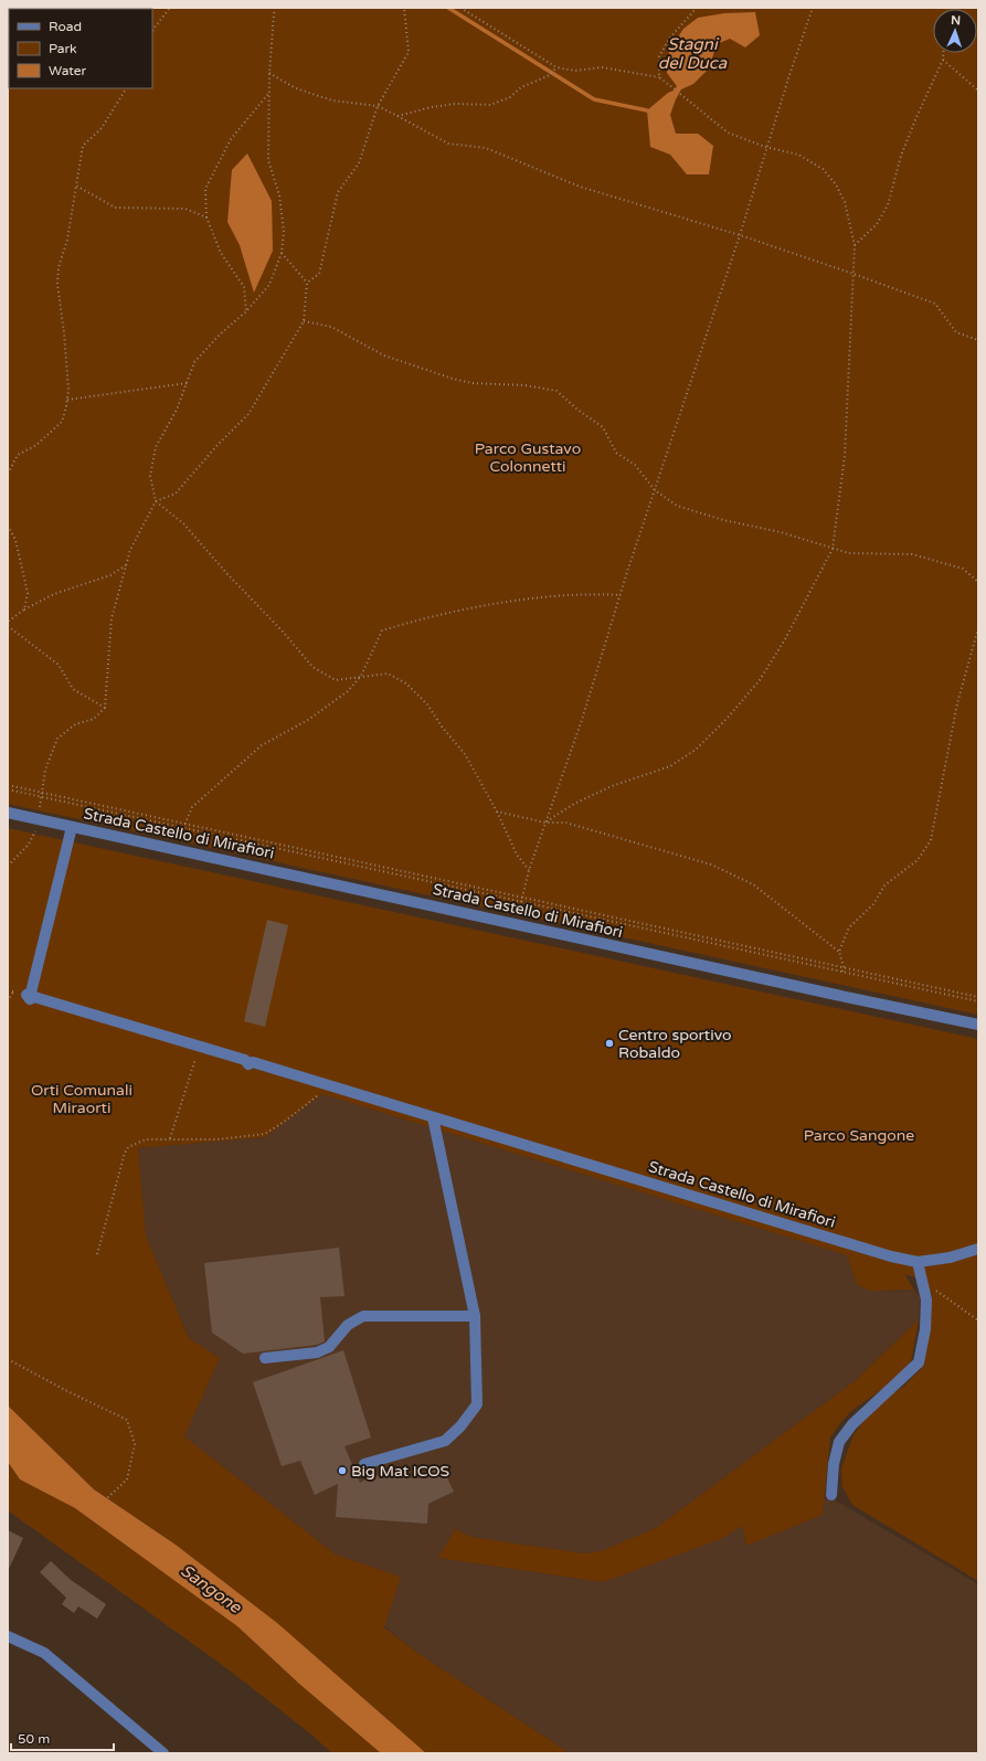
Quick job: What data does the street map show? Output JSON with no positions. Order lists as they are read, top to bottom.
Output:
{
  "streets": {
    "street": ["Strada Castello di Mirafiori"]
  },
  "water": ["Stagni del Duca", "Sangone"],
  "parks": ["Parco Gustavo Colonnetti", "Orti Comunali Miraorti", "Parco Sangone"],
  "places": ["Centro sportivo Robaldo", "Big Mat ICOS"],
  "legend": ["Road", "Park", "Water"],
  "scale_bar": "50 m",
  "north": "top"
}
